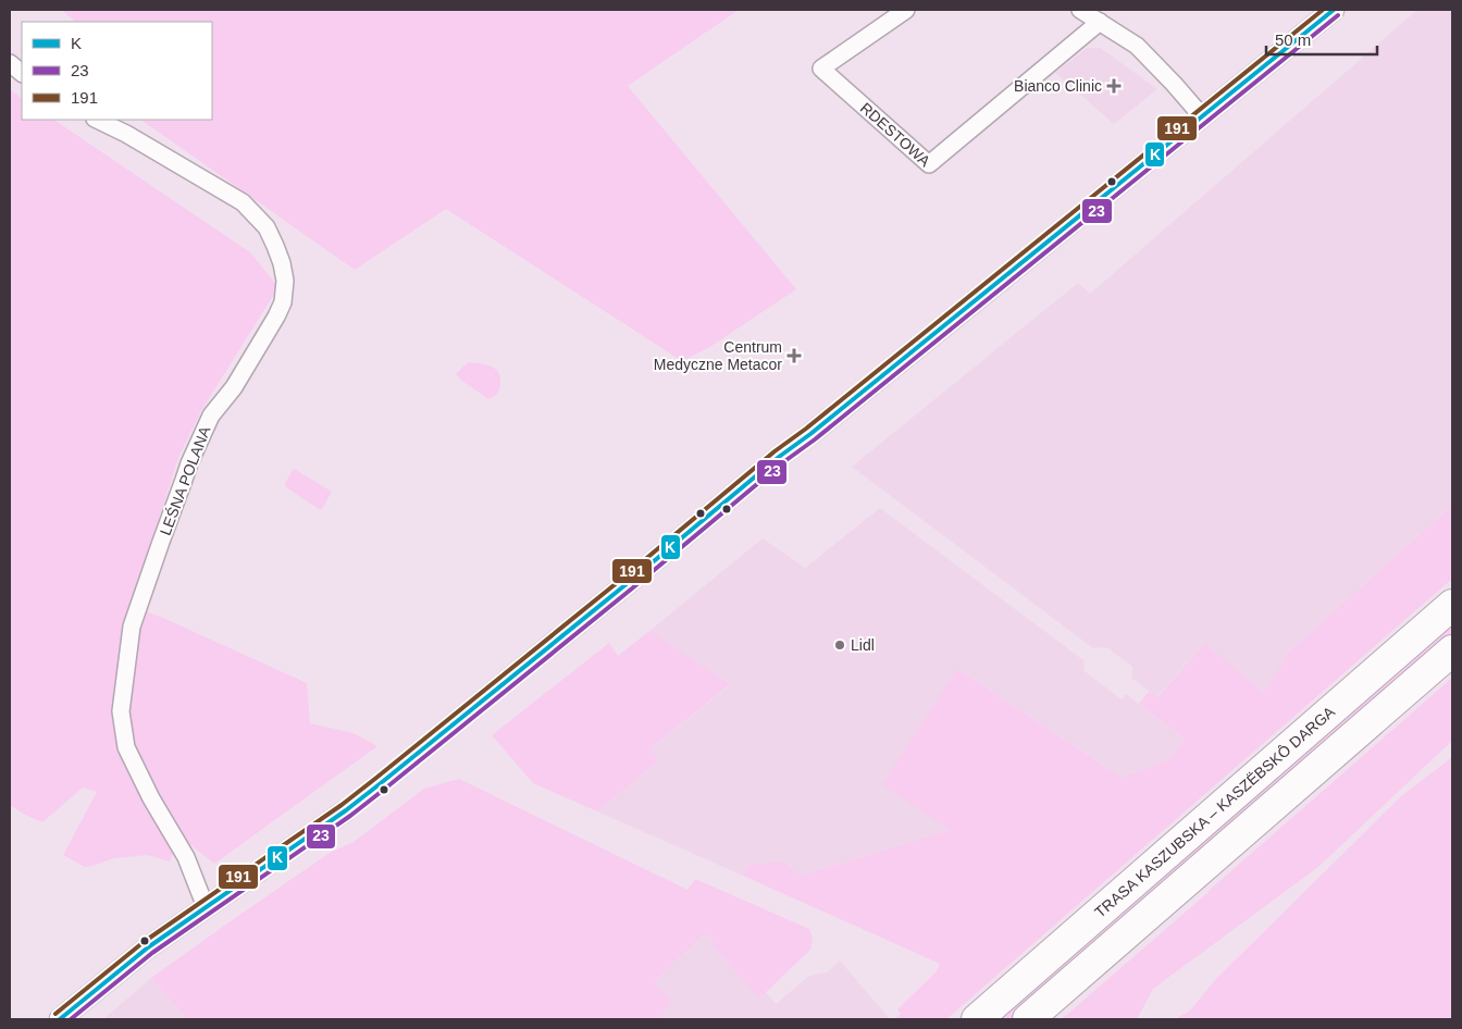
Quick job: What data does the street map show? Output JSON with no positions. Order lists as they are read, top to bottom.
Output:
{
  "streets": {
    "highway": ["TRASA KASZUBSKA – KASZËBSKÔ DARGA"],
    "street": ["RDESTOWA", "LEŚNA POLANA"]
  },
  "places": {
    "health": ["Bianco Clinic", "Centrum Medyczne Metacor"],
    "other": ["Lidl"]
  },
  "lines": ["transit line K", "transit line 191", "transit line 23"],
  "legend": ["K", "23", "191"],
  "scale_bar": "50 m"
}
